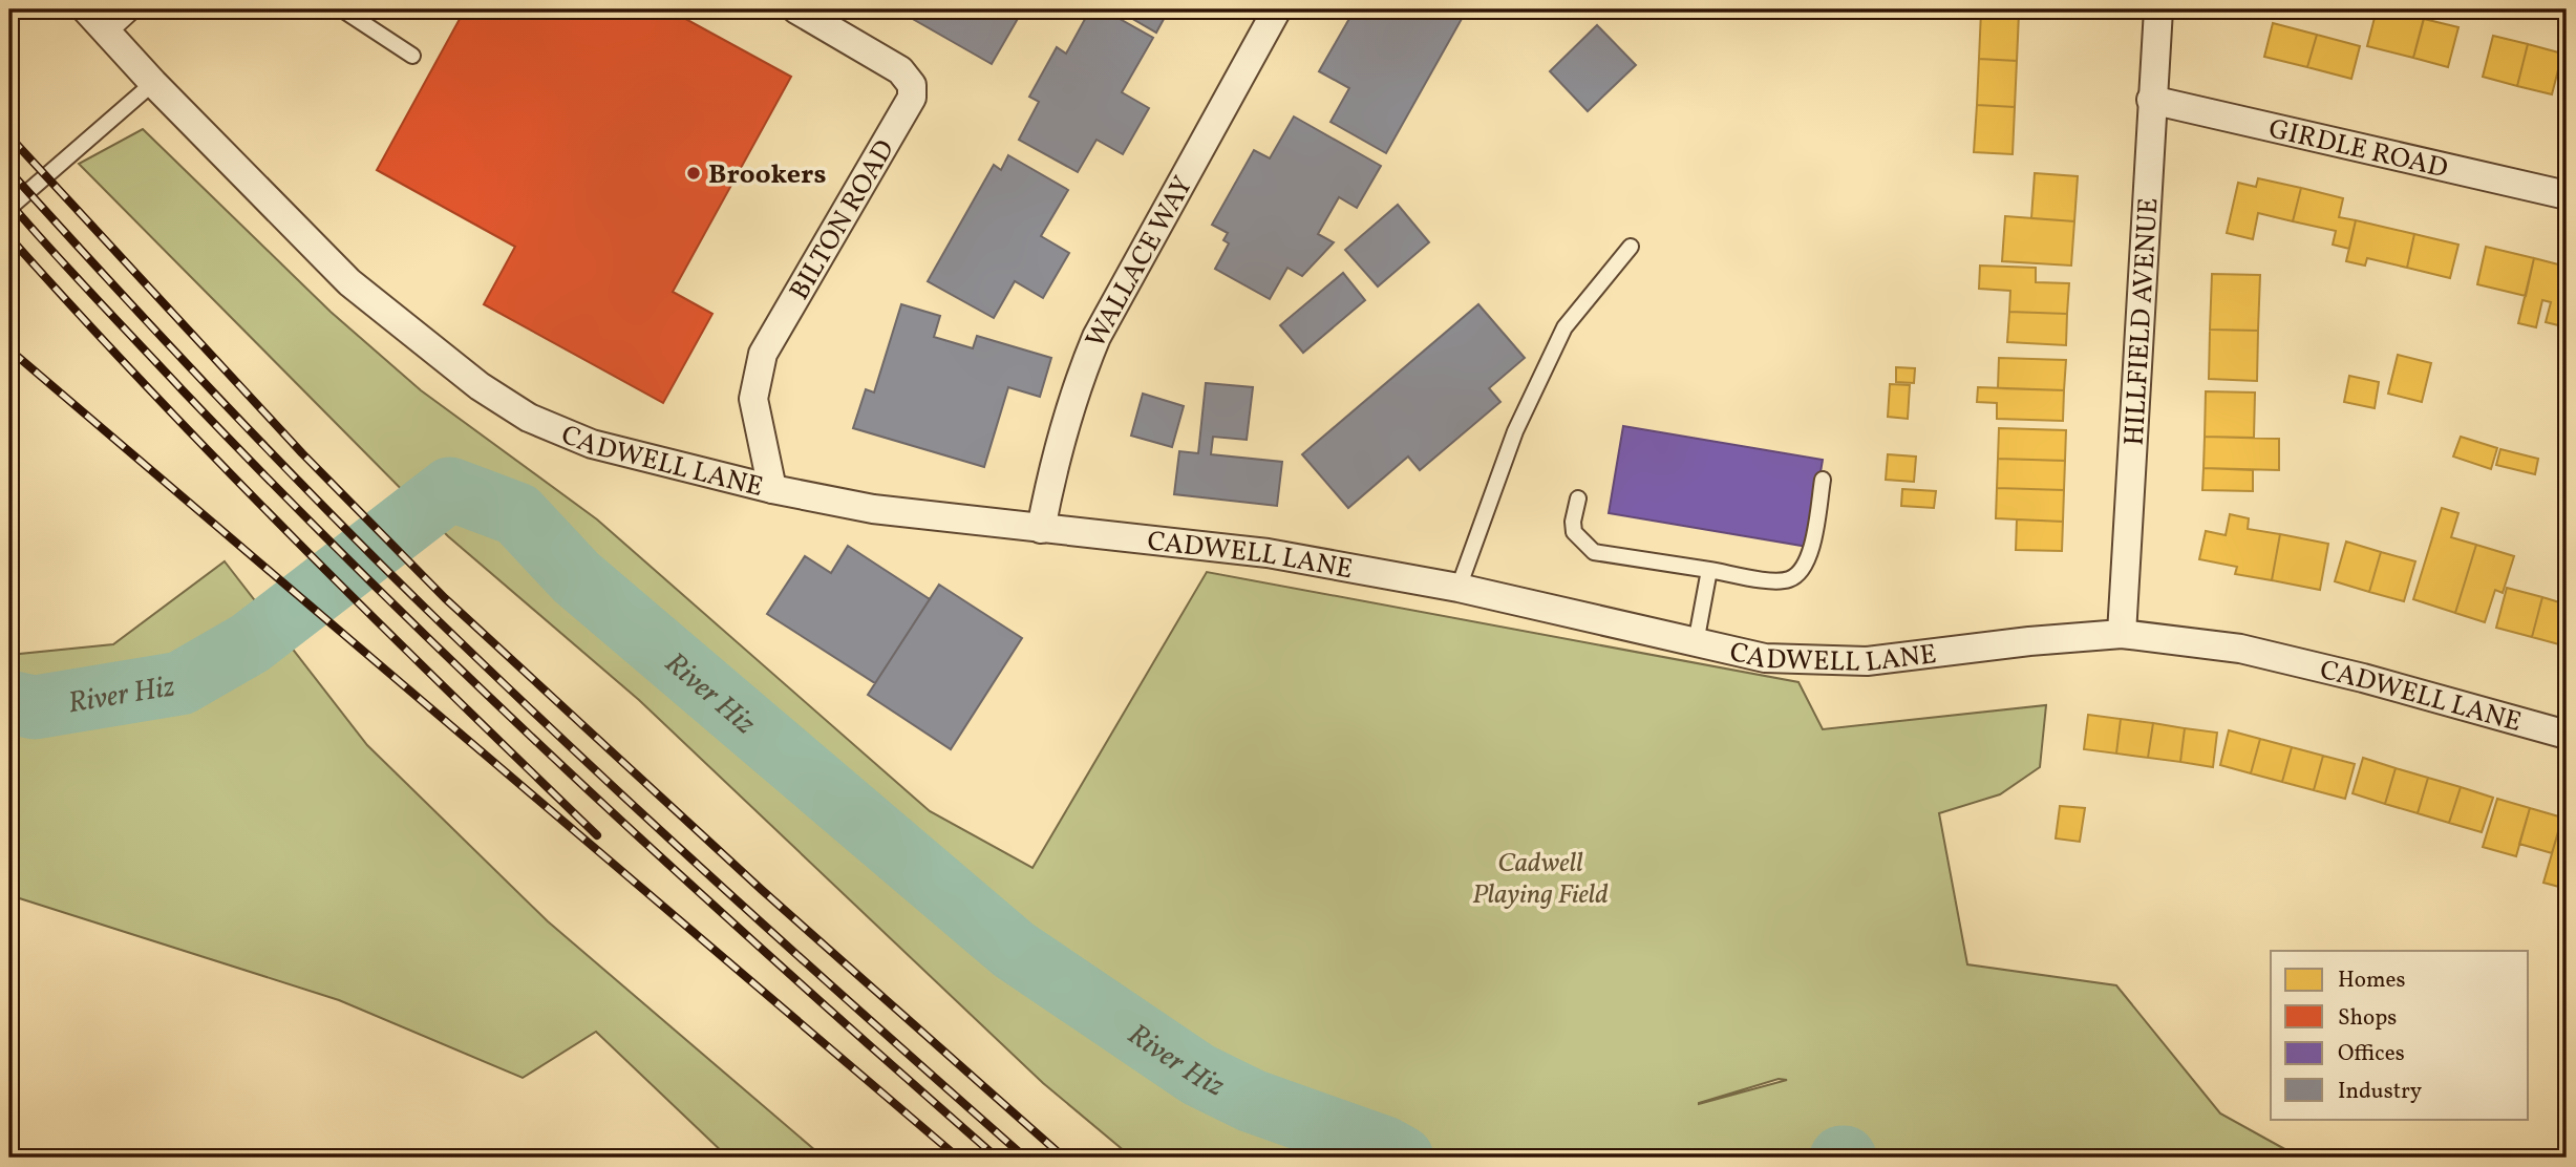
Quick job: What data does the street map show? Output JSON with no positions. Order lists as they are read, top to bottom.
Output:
{
  "streets": {
    "street": [
      "GIRDLE ROAD",
      "BILTON ROAD",
      "WALLACE WAY",
      "HILLFIELD AVENUE",
      "CADWELL LANE"
    ]
  },
  "crossings": [
    ["GIRDLE ROAD", "HILLFIELD AVENUE"],
    ["BILTON ROAD", "CADWELL LANE"],
    ["WALLACE WAY", "CADWELL LANE"],
    ["HILLFIELD AVENUE", "CADWELL LANE"]
  ],
  "water": ["River Hiz"],
  "parks": ["Cadwell Playing Field"],
  "places": ["Brookers"],
  "legend": [
    "Homes",
    "Shops",
    "Offices",
    "Industry"
  ]
}
